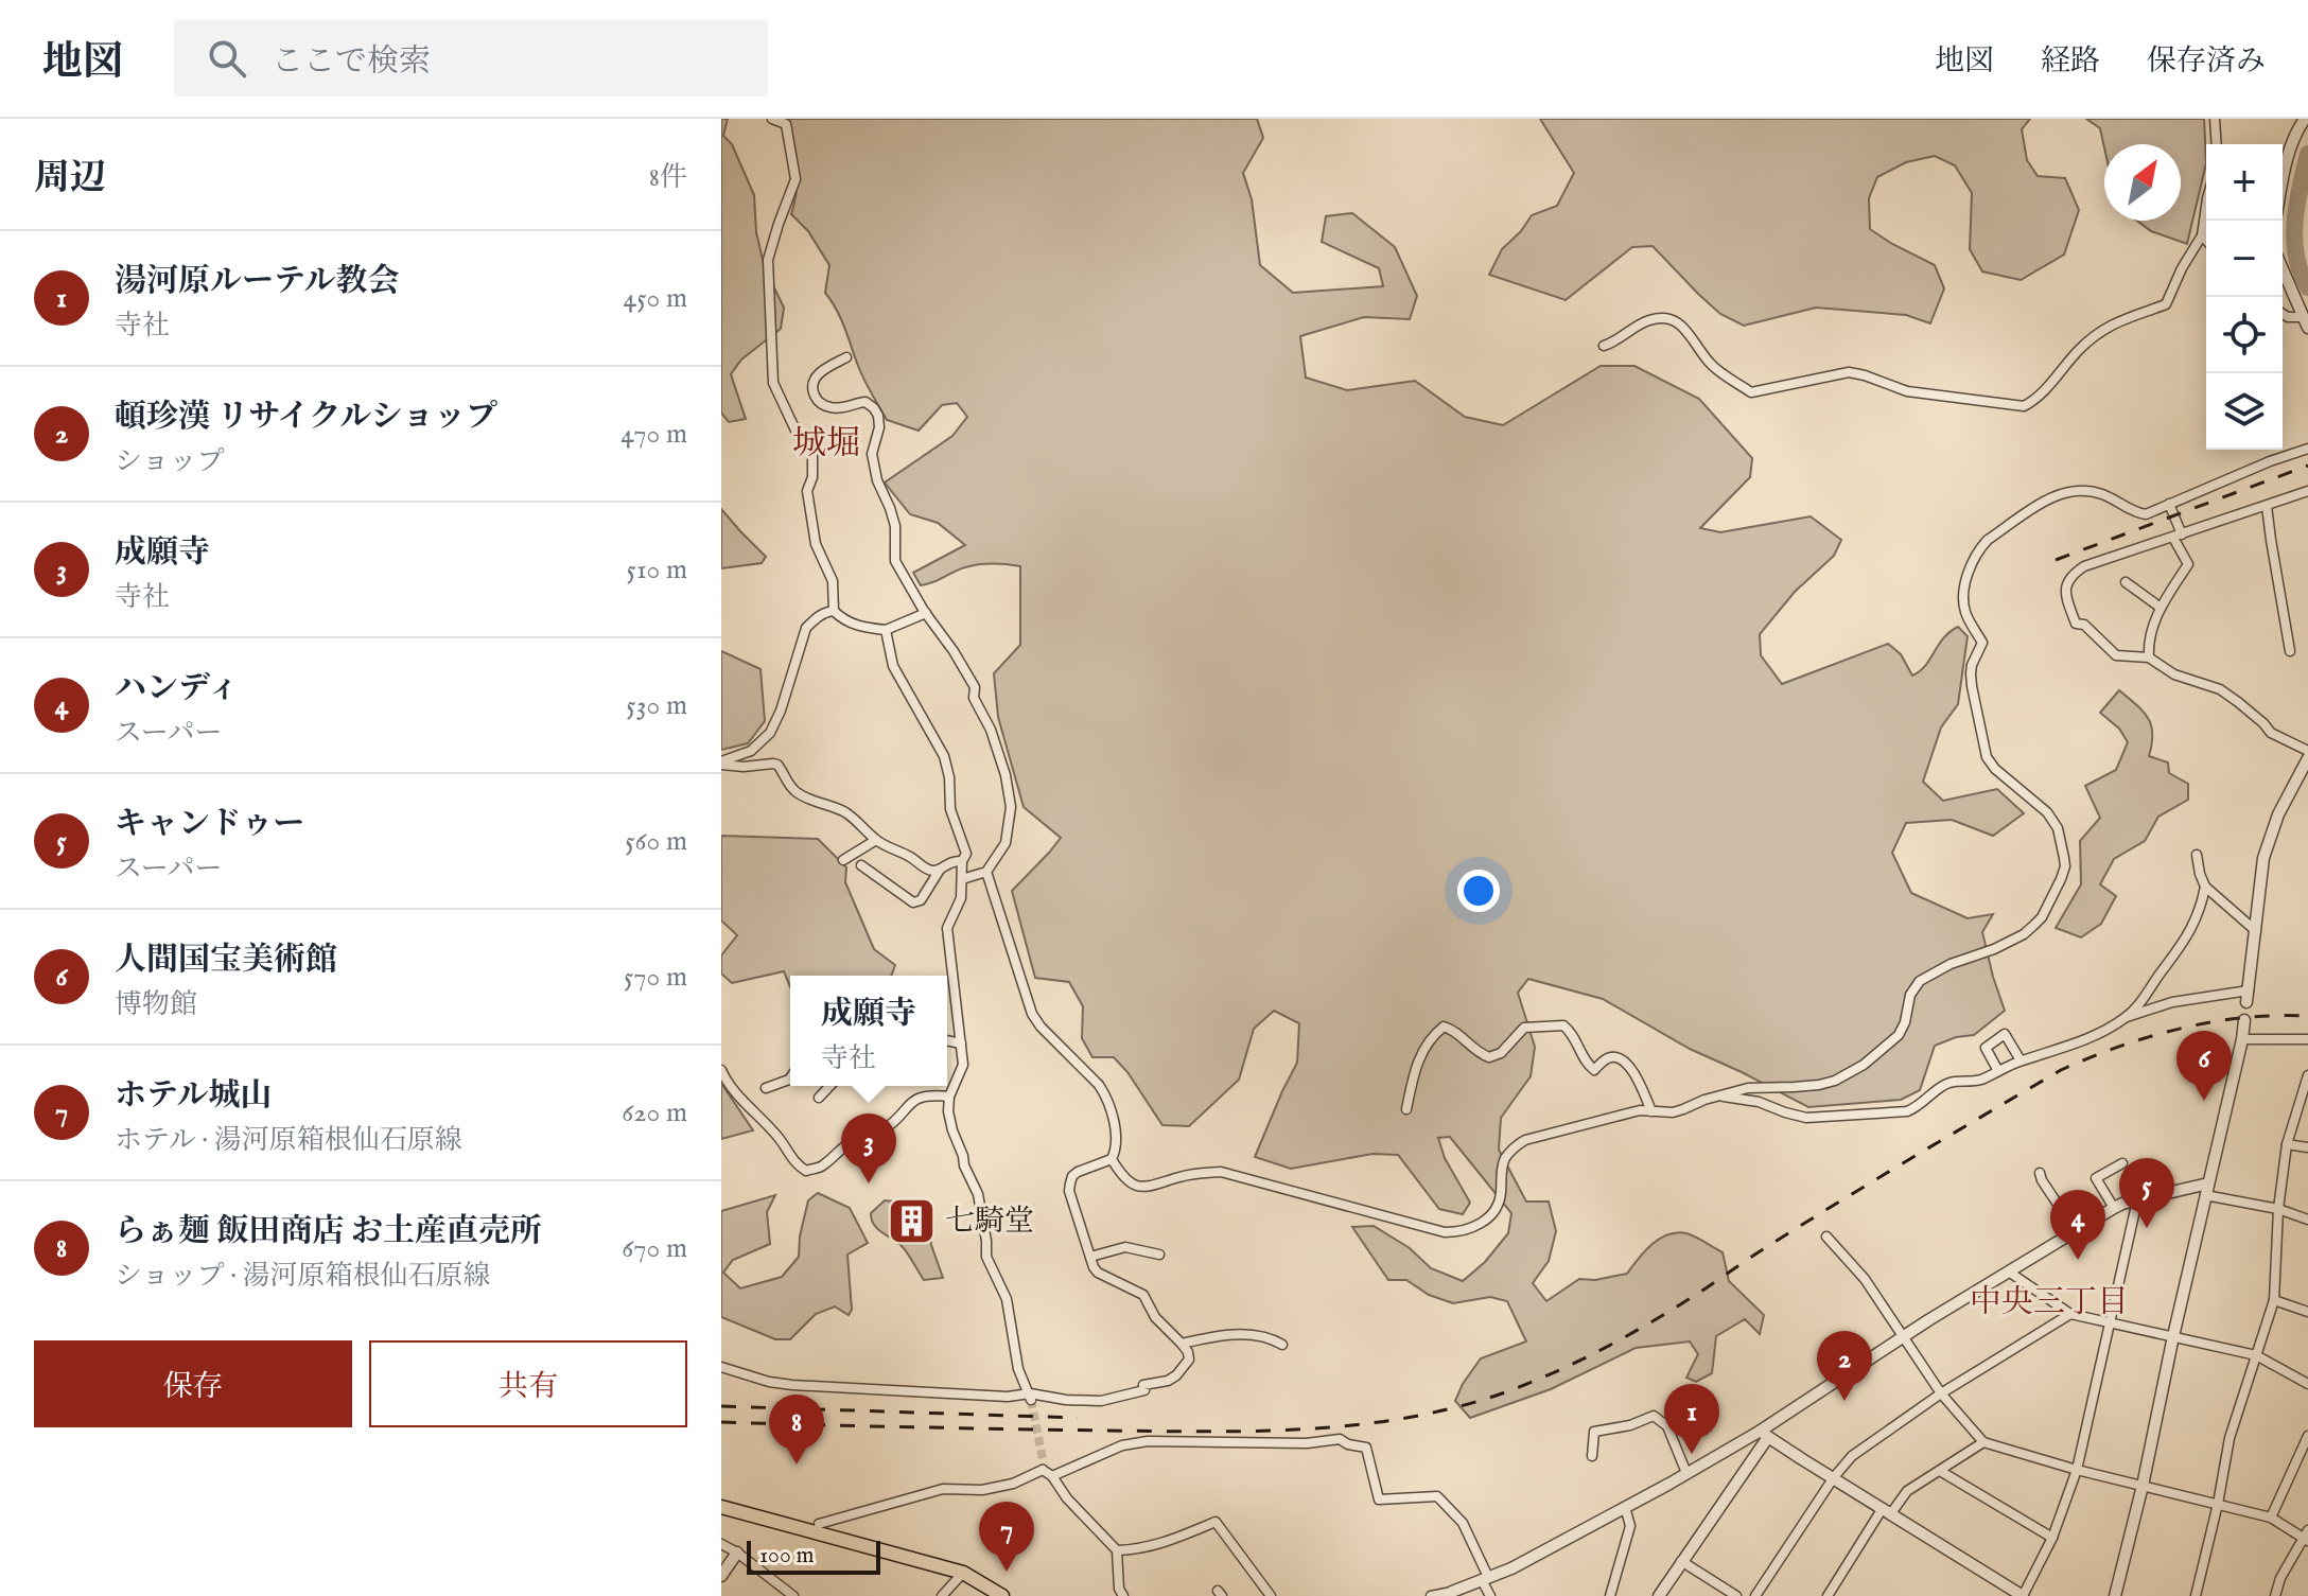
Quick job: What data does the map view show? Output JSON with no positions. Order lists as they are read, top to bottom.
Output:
{
  "districts": ["城堀", "中央三丁目"],
  "places": {
    "building": ["七騎堂"]
  },
  "scale_bar": "100 m",
  "north": "top right",
  "page": {
    "header": "地図",
    "search": "ここで検索",
    "nav": ["地図", "経路", "保存済み"],
    "heading": ["周辺", "8件"],
    "map_buttons": ["+", "−"],
    "list": [
      {
        "mark": "1",
        "name": "湯河原ルーテル教会",
        "note": "寺社",
        "value": "450 m"
      },
      {
        "mark": "2",
        "name": "頓珍漢 リサイクルショップ",
        "note": "ショップ",
        "value": "470 m"
      },
      {
        "mark": "3",
        "name": "成願寺",
        "note": "寺社",
        "value": "510 m"
      },
      {
        "mark": "4",
        "name": "ハンディ",
        "note": "スーパー",
        "value": "530 m"
      },
      {
        "mark": "5",
        "name": "キャンドゥー",
        "note": "スーパー",
        "value": "560 m"
      },
      {
        "mark": "6",
        "name": "人間国宝美術館",
        "note": "博物館",
        "value": "570 m"
      },
      {
        "mark": "7",
        "name": "ホテル城山",
        "note": "ホテル · 湯河原箱根仙石原線",
        "value": "620 m"
      },
      {
        "mark": "8",
        "name": "らぁ麺 飯田商店 お土産直売所",
        "note": "ショップ · 湯河原箱根仙石原線",
        "value": "670 m"
      }
    ],
    "popup": ["成願寺", "寺社"],
    "pins": [
      "6",
      "3",
      "5",
      "4",
      "2",
      "1",
      "8",
      "7"
    ],
    "buttons": ["保存", "共有"],
    "scale": "100 m"
  }
}
